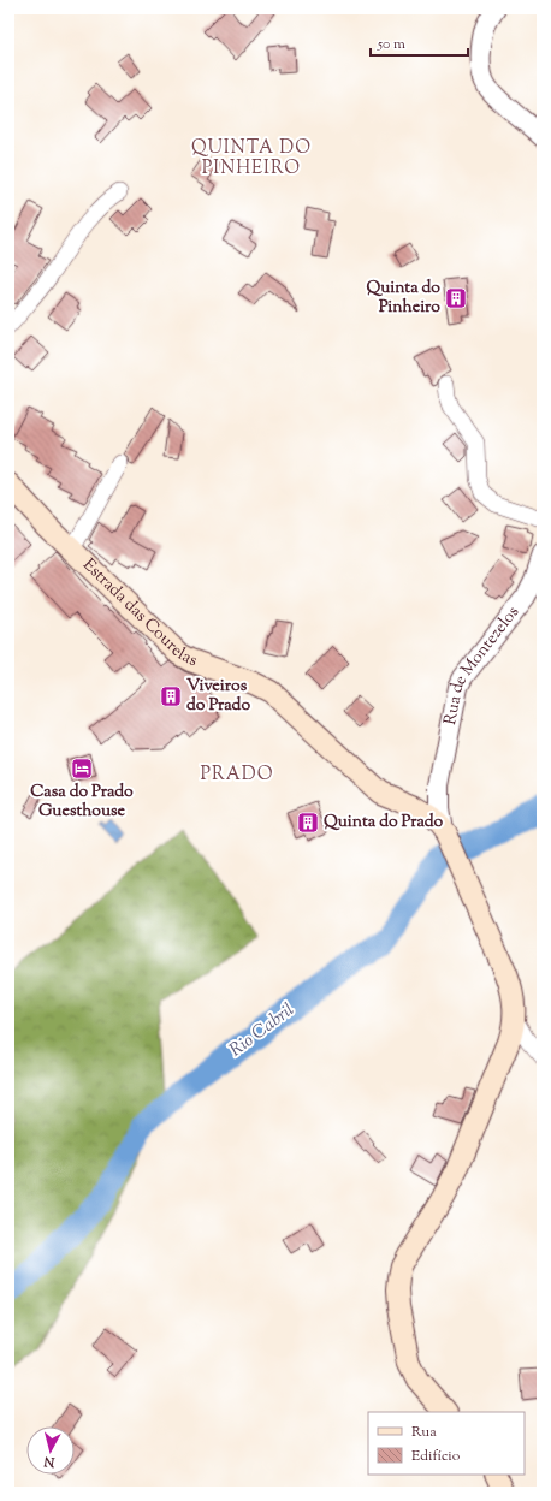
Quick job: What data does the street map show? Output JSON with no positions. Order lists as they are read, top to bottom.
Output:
{
  "streets": {
    "main road": ["Estrada das Courelas"],
    "street": ["Rua de Montezelos"]
  },
  "crossings": [
    ["Estrada das Courelas", "Rua de Montezelos"]
  ],
  "districts": ["QUINTA DO PINHEIRO", "PRADO"],
  "water": ["Rio Cabril"],
  "places": {
    "building": ["Quinta do Pinheiro", "Viveiros do Prado", "Quinta do Prado"],
    "hotel": ["Casa do Prado Guesthouse"]
  },
  "legend": ["Rua", "Edifício"],
  "scale_bar": "50 m",
  "north": "bottom"
}
